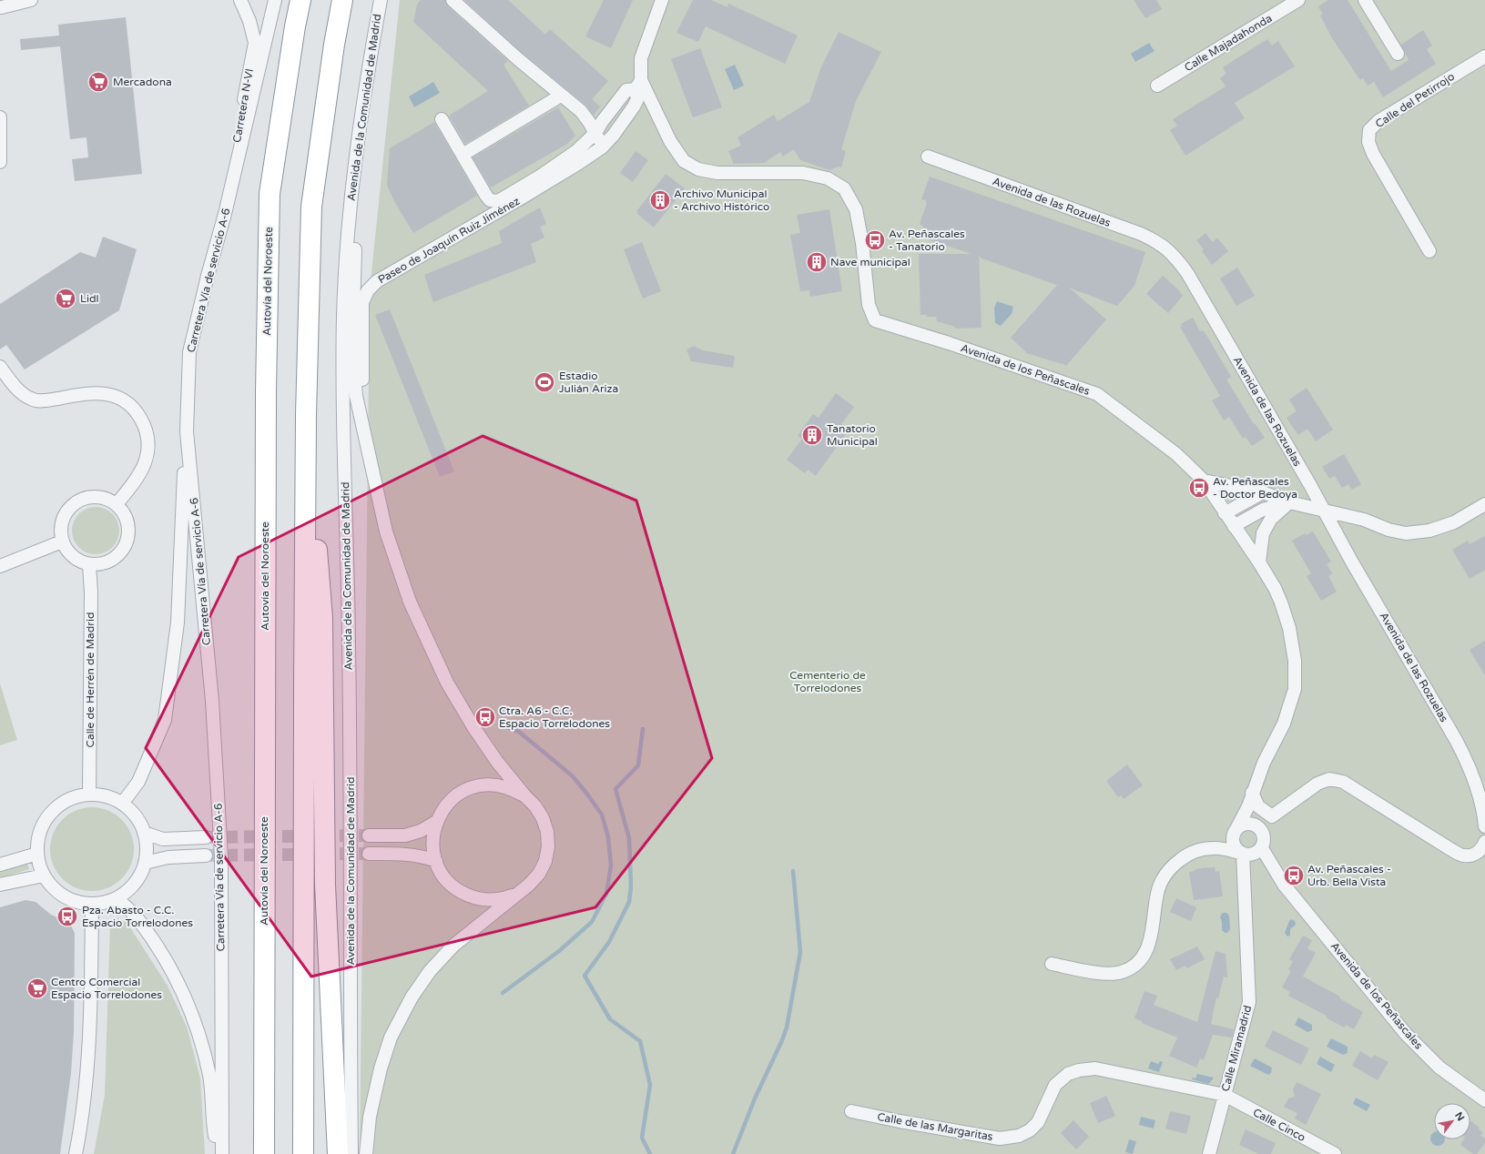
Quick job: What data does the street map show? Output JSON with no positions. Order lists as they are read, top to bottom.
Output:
{
  "streets": {
    "highway": ["Autovía del Noroeste"],
    "street": [
      "Calle Majadahonda",
      "Calle del Petirrojo",
      "Carretera N-VI",
      "Avenida de la Comunidad de Madrid",
      "Avenida de las Rozuelas",
      "Paseo de Joaquín Ruiz Jiménez",
      "Carretera Vía de servicio A-6",
      "Avenida de los Peñascales",
      "Calle de Herrén de Madrid",
      "Calle Miramadrid",
      "Calle Cinco",
      "Calle de las Margaritas"
    ]
  },
  "crossings": [
    ["Carretera N-VI", "Carretera Vía de servicio A-6"],
    ["Paseo de Joaquín Ruiz Jiménez", "Avenida de los Peñascales"],
    ["Avenida de los Peñascales", "Calle Miramadrid"],
    ["Calle Miramadrid", "Calle Cinco"],
    ["Calle Miramadrid", "Calle de las Margaritas"],
    ["Calle Cinco", "Calle de las Margaritas"]
  ],
  "parks": ["Cementerio de Torrelodones"],
  "places": {
    "supermarket": ["Mercadona", "Lidl", "Centro Comercial Espacio Torrelodones"],
    "building": ["Archivo Municipal - Archivo Histórico", "Nave municipal", "Tanatorio Municipal"],
    "bus stop": [
      "Av. Peñascales - Tanatorio",
      "Av. Peñascales - Doctor Bedoya",
      "Ctra. A6 - C.C. Espacio Torrelodones",
      "Av. Peñascales - Urb. Bella Vista",
      "Pza. Abasto - C.C. Espacio Torrelodones"
    ],
    "sports": ["Estadio Julián Ariza"]
  },
  "north": "top right"
}
